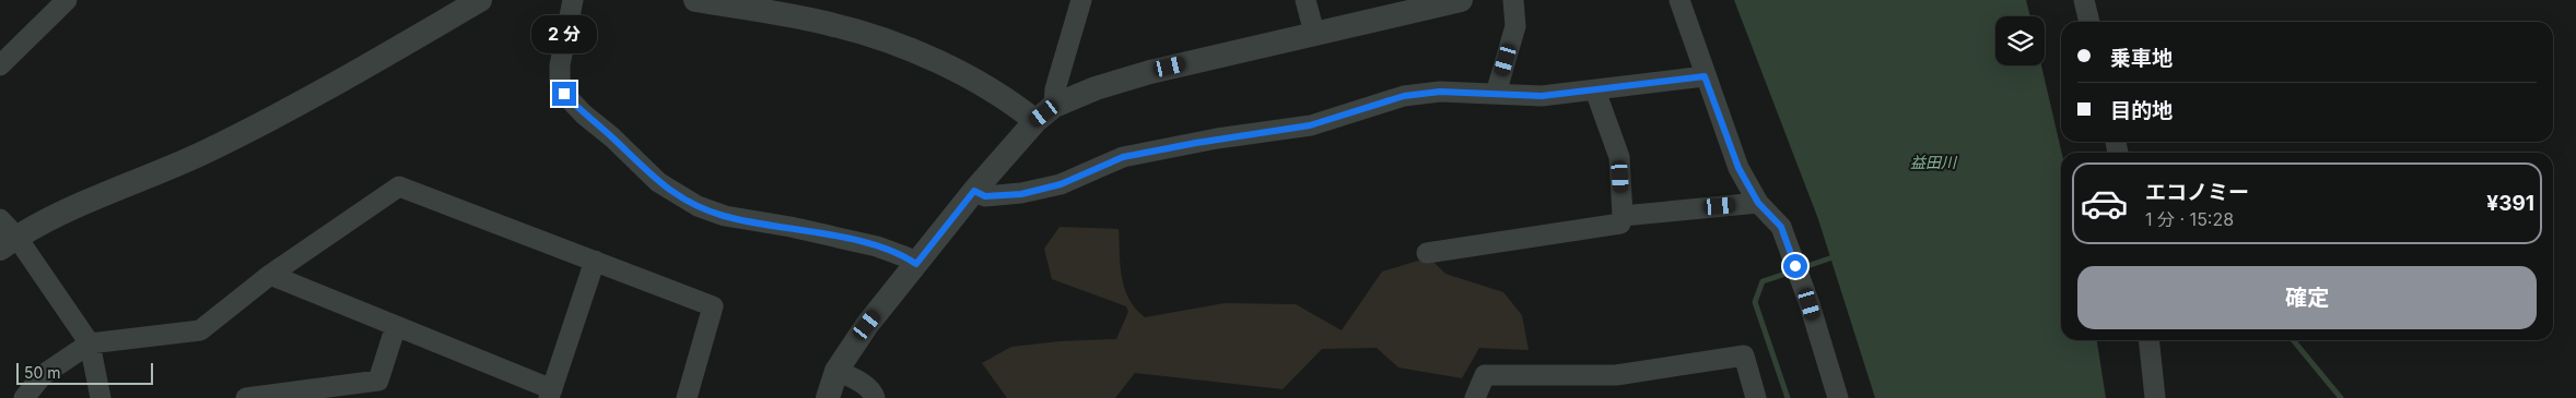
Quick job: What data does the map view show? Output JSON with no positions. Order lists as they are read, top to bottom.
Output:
{
  "water": ["益田川"],
  "scale_bar": "50 m",
  "page": {
    "bubble": "2 分",
    "banner": ["乗車地", "目的地"],
    "list": [
      {
        "name": "エコノミー",
        "note": "1 分 · 15:28",
        "value": "¥391"
      }
    ],
    "buttons": "確定",
    "scale": "50 m"
  }
}
